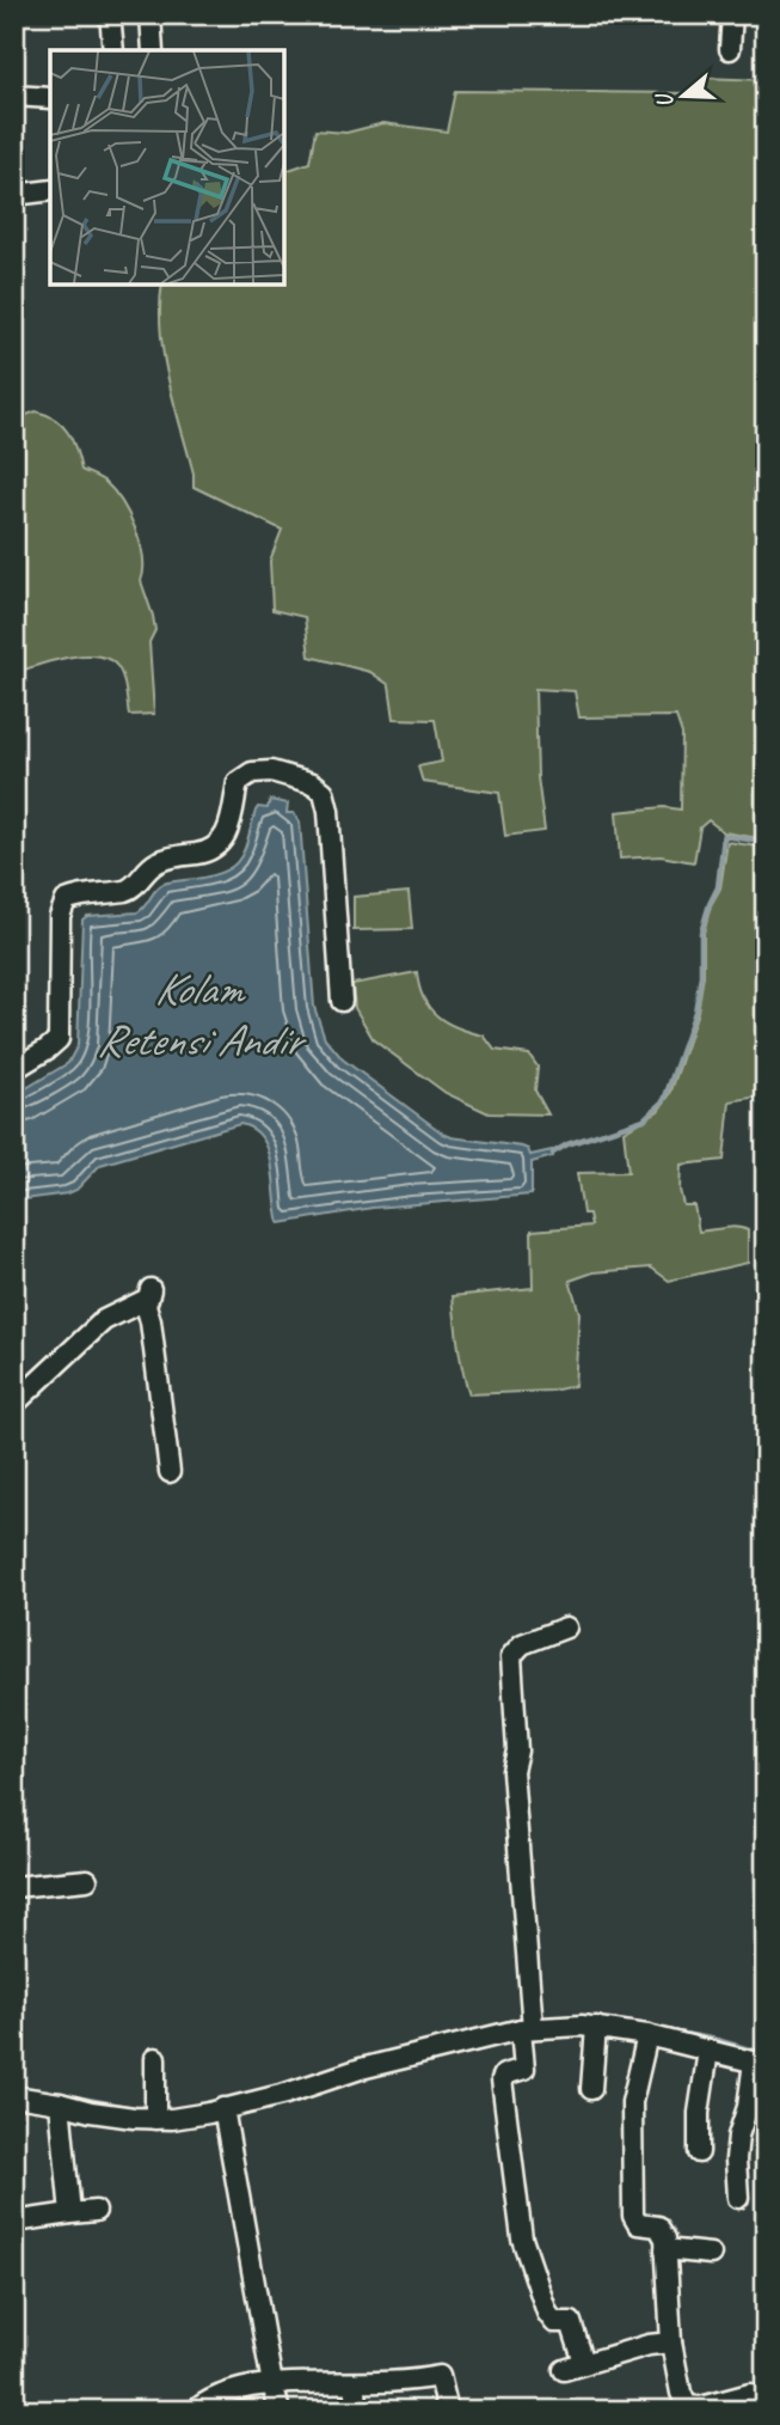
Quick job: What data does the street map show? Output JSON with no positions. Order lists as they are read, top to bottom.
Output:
{
  "water": ["Kolam Retensi Andir"],
  "north": "left"
}
